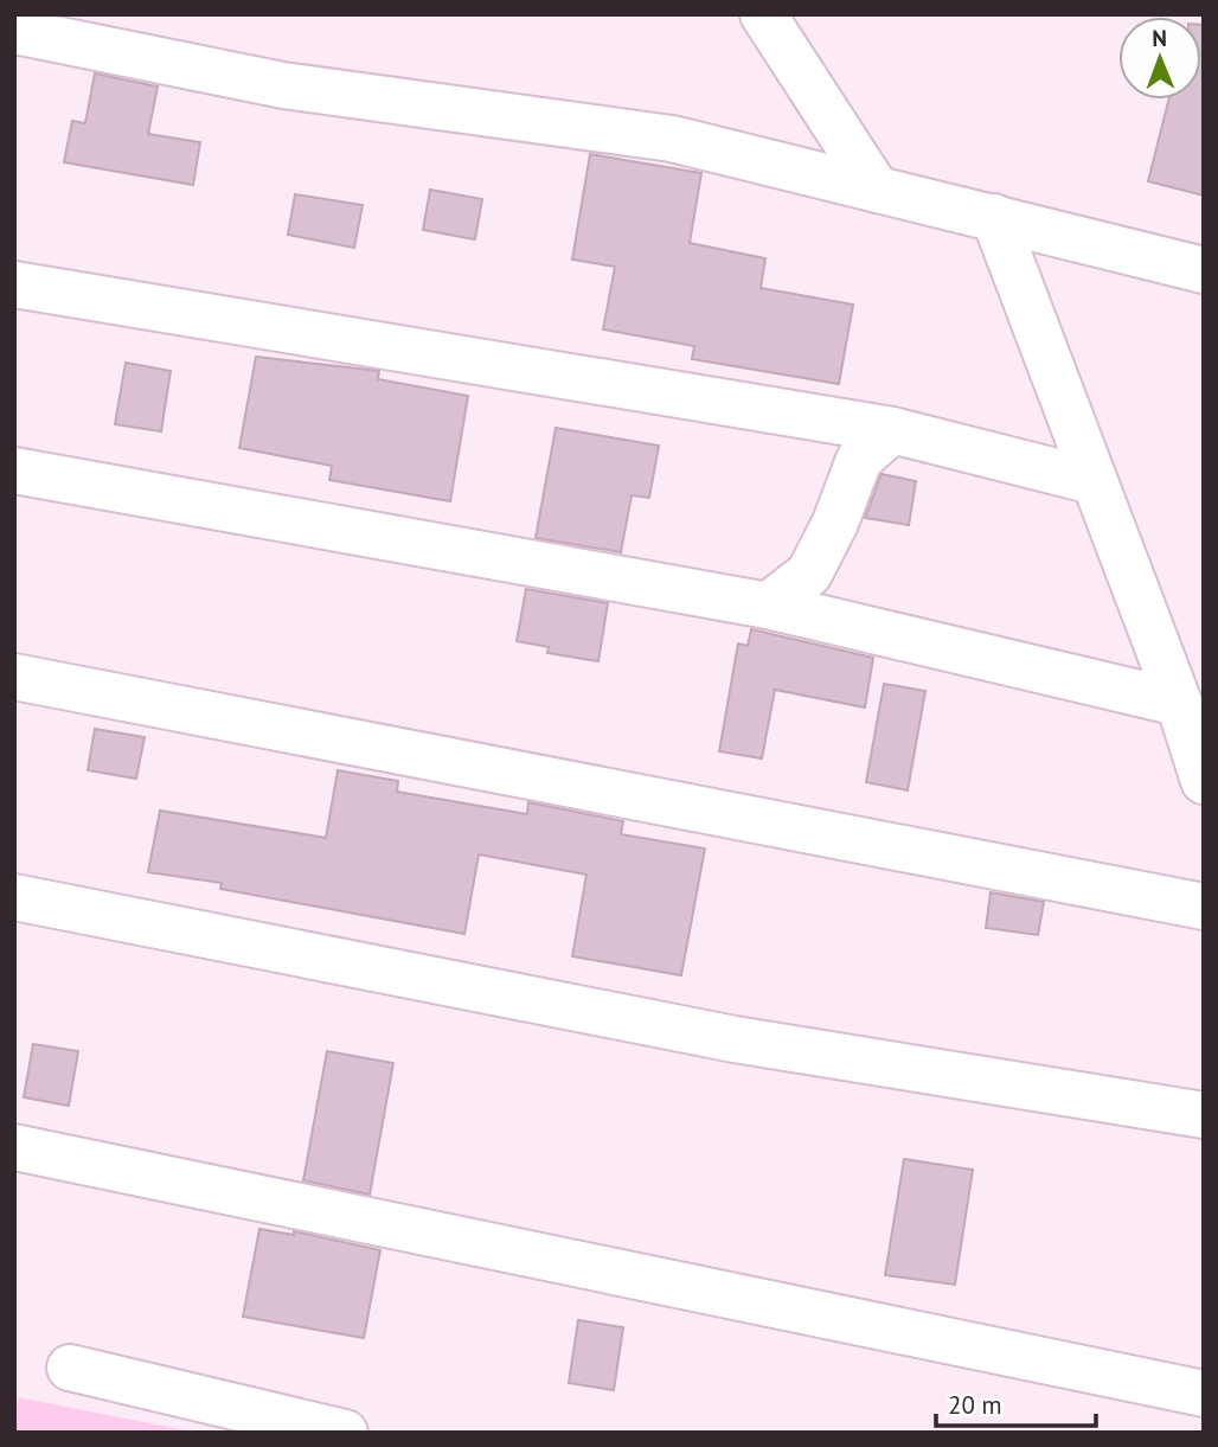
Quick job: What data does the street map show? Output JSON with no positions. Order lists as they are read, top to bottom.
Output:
{
  "scale_bar": "20 m",
  "north": "top"
}
